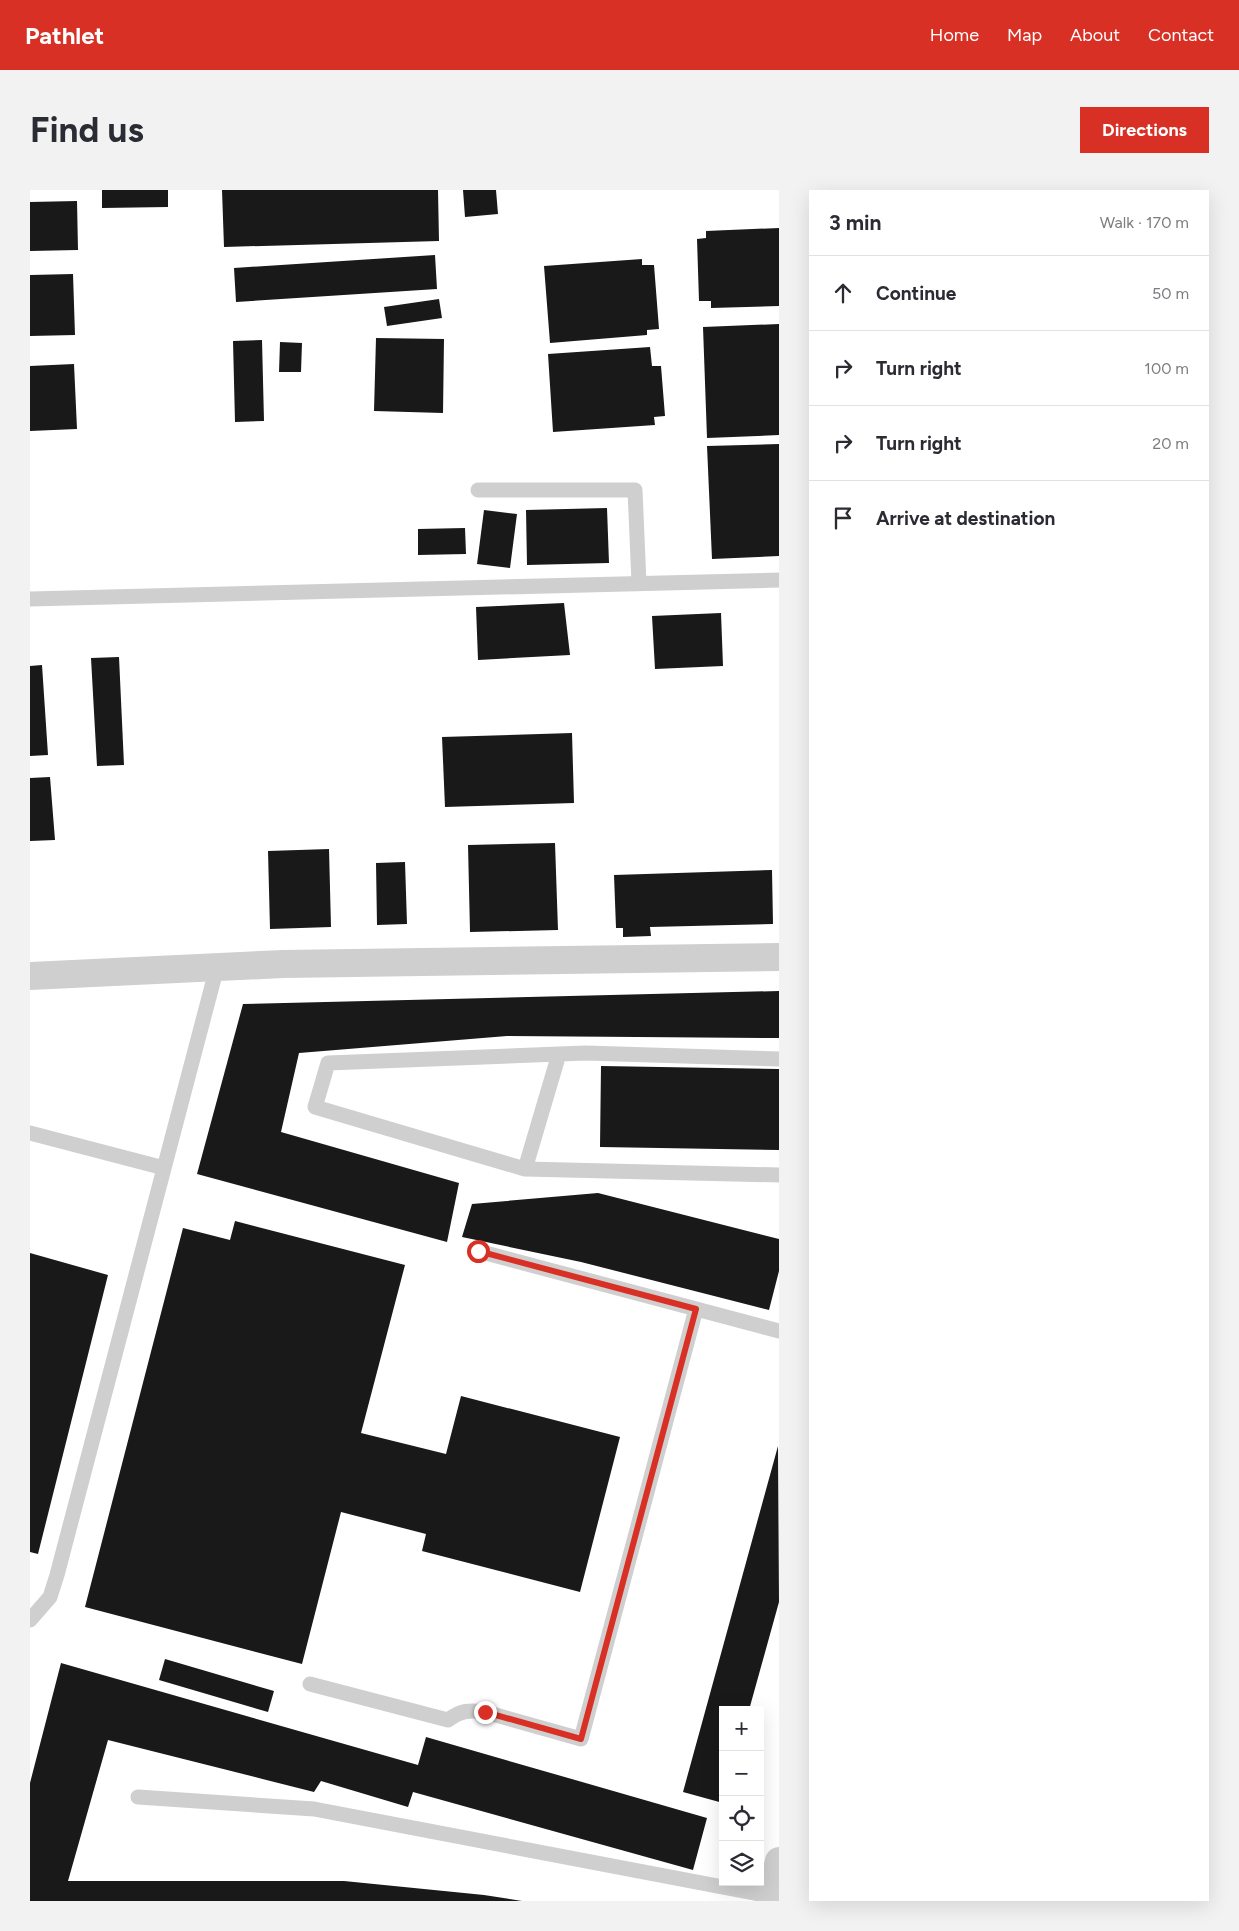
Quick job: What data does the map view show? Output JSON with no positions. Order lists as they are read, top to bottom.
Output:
{
  "page": {
    "header": "Pathlet",
    "nav": [
      "Home",
      "Map",
      "About",
      "Contact"
    ],
    "buttons": "Directions",
    "title": "Find us",
    "heading": ["3 min", "Walk · 170 m"],
    "list": [
      ["Continue", "50 m"],
      ["Turn right", "100 m"],
      ["Turn right", "20 m"],
      "Arrive at destination"
    ],
    "map_buttons": ["+", "−"]
  }
}
